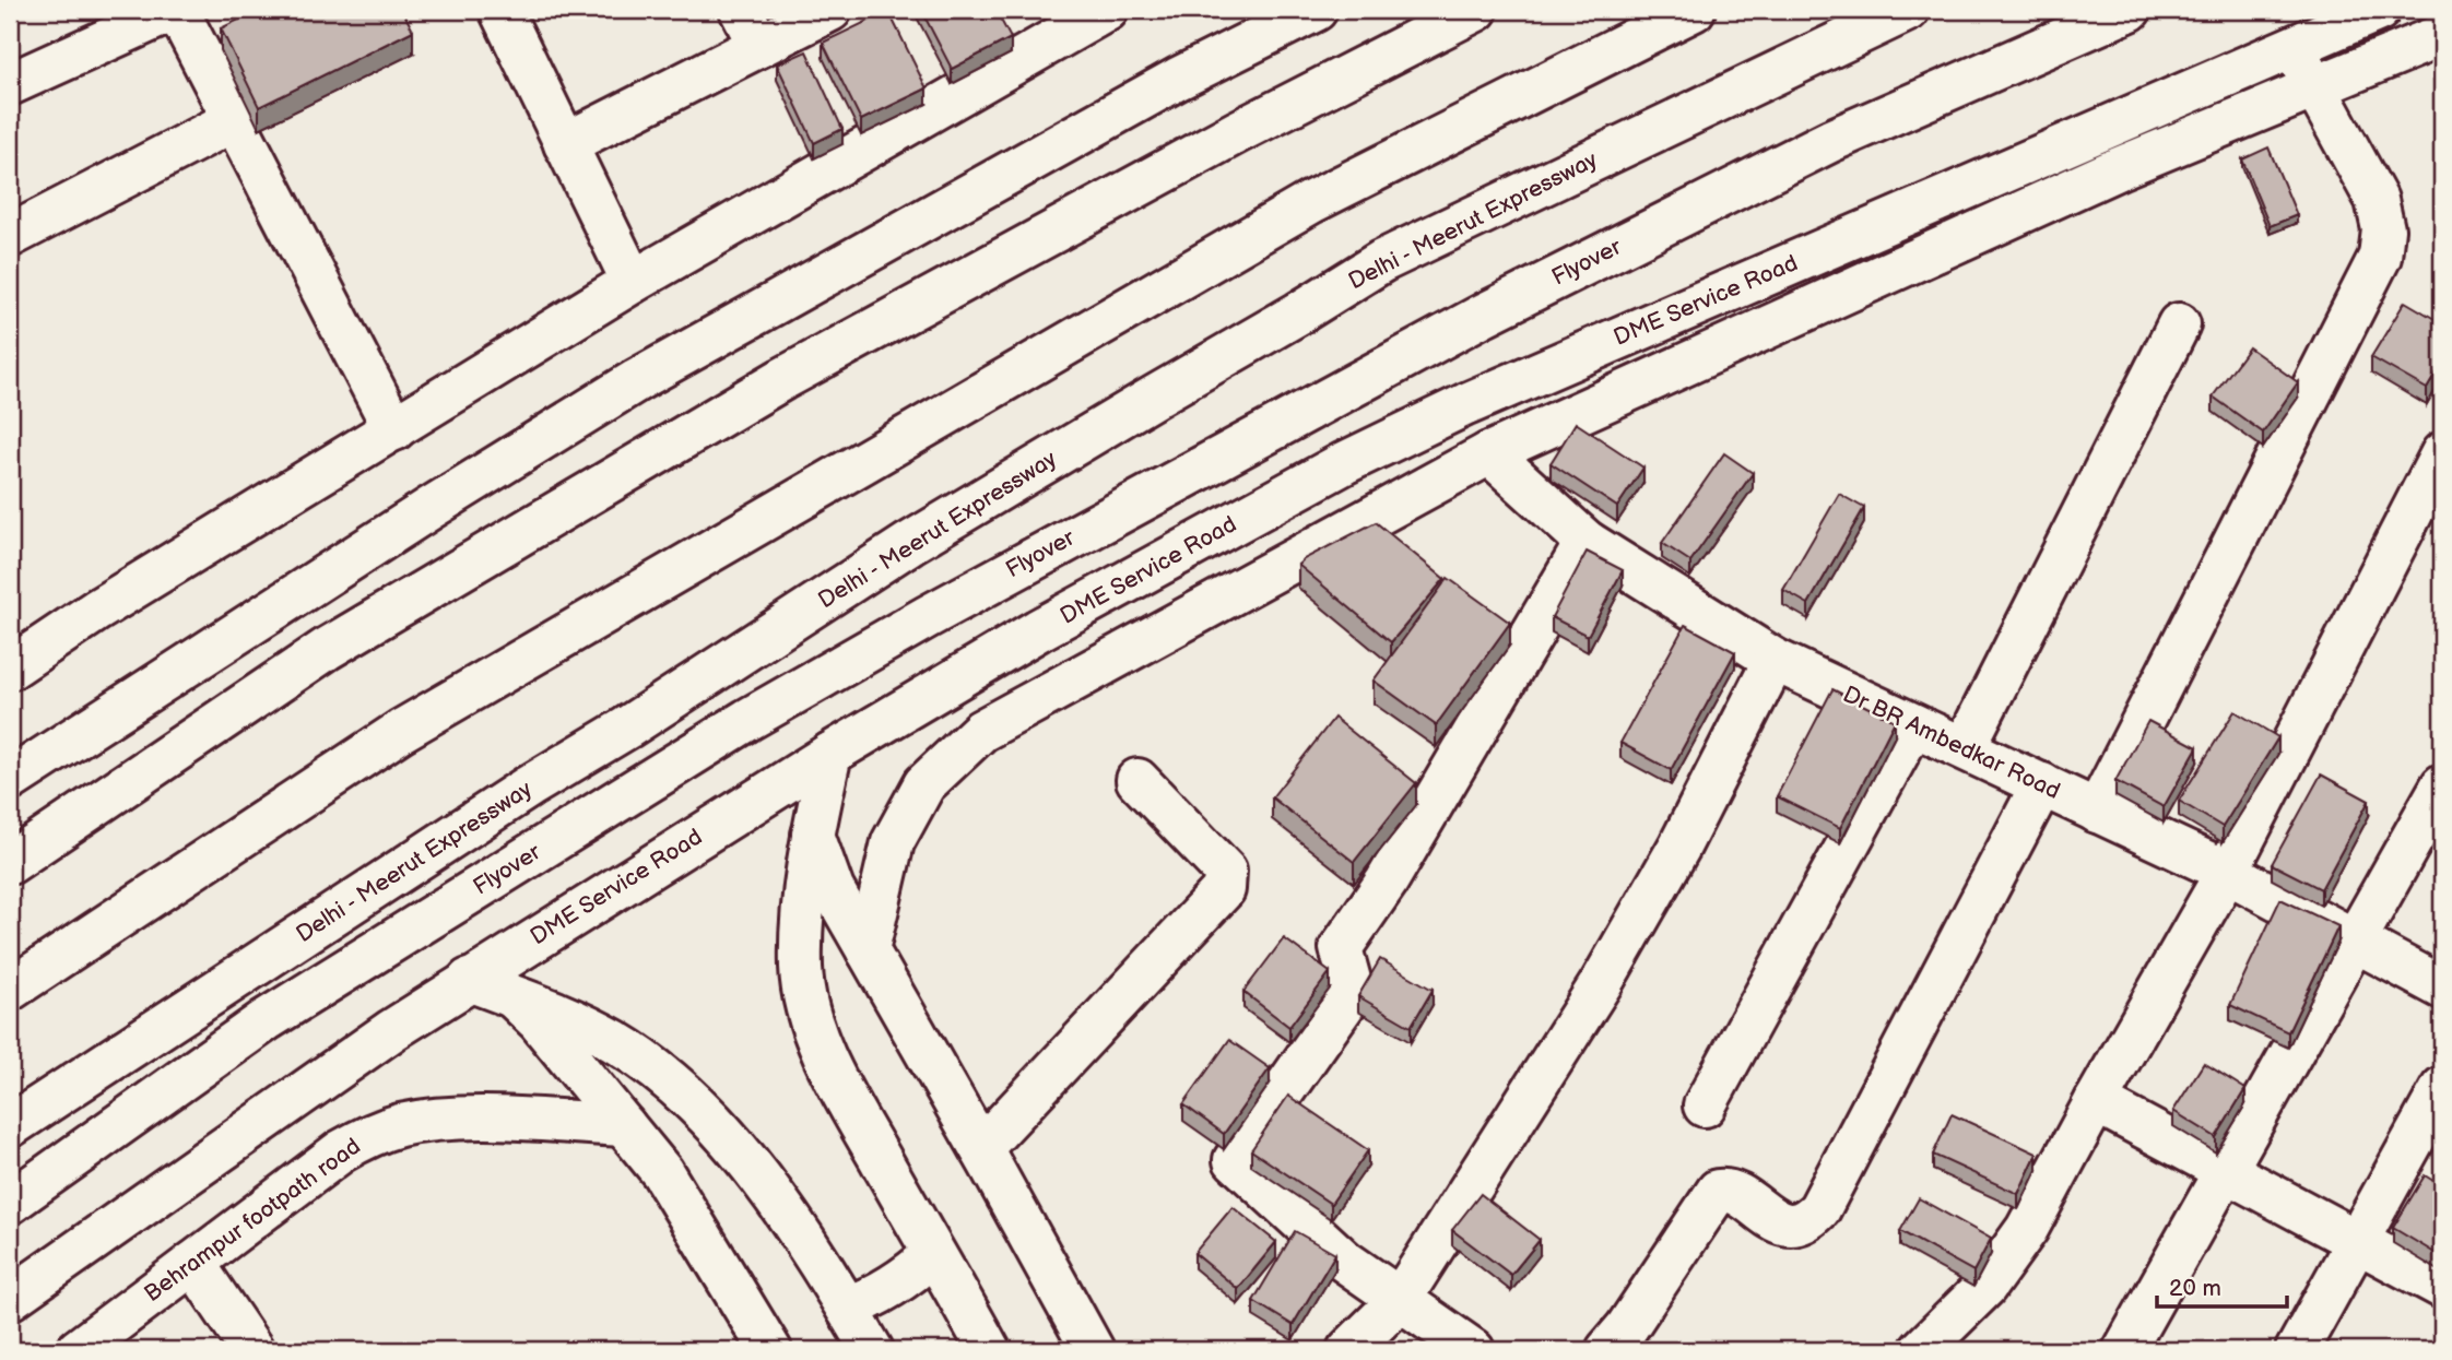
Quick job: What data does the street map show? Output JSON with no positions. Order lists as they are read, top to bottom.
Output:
{
  "streets": {
    "main road": [
      "Delhi - Meerut Expressway",
      "Flyover",
      "DME Service Road",
      "Dr BR Ambedkar Road",
      "Behrampur footpath road"
    ]
  },
  "scale_bar": "20 m"
}
